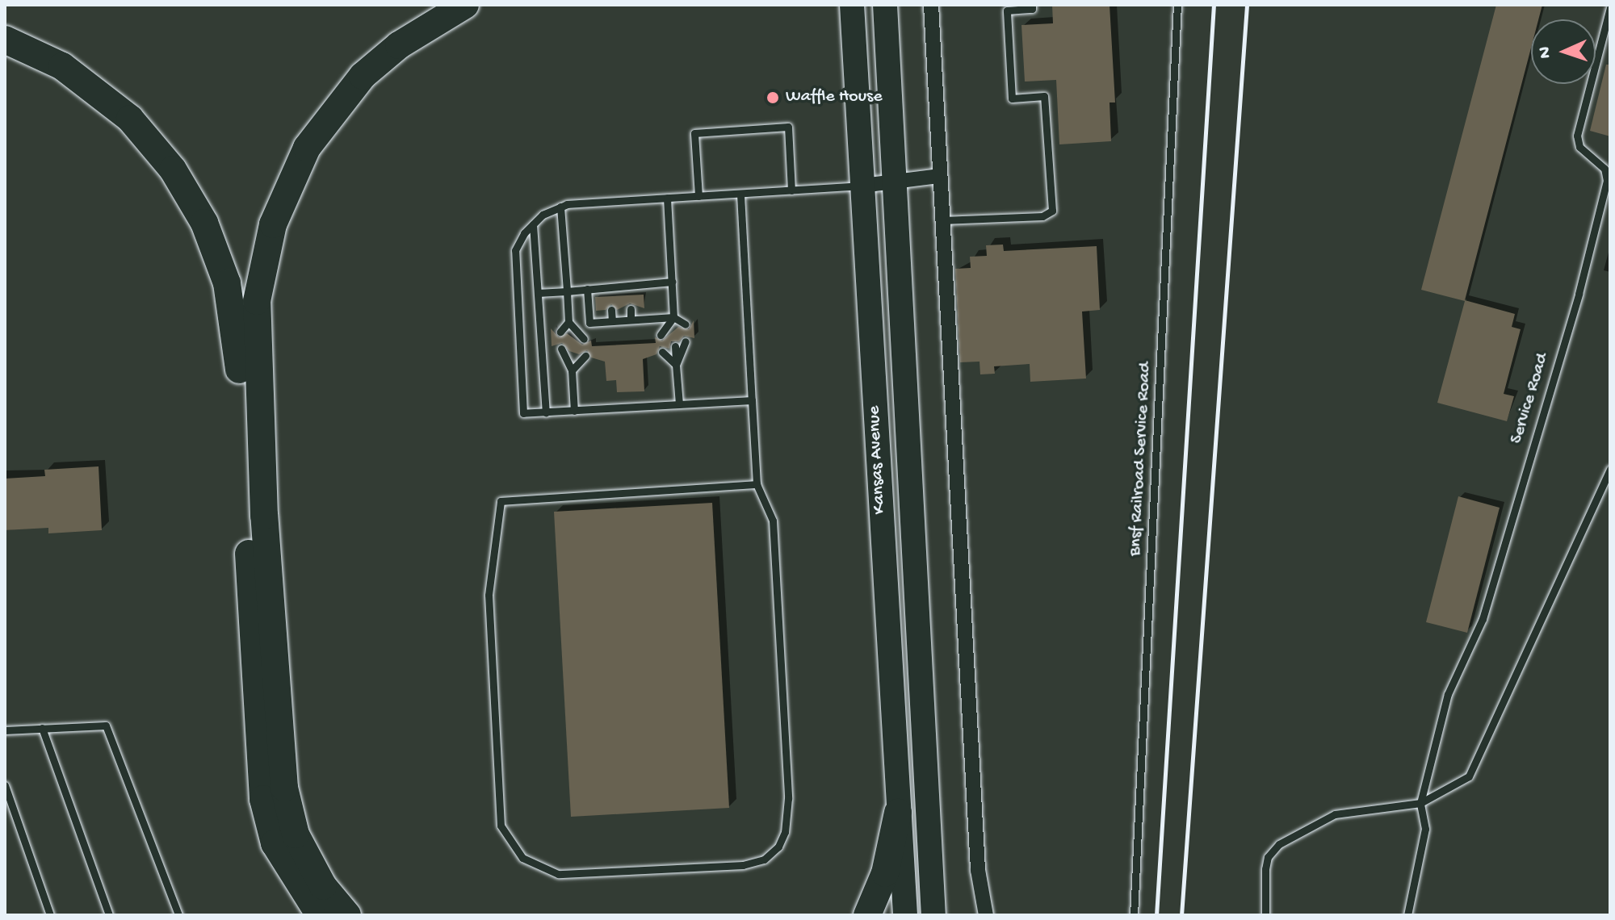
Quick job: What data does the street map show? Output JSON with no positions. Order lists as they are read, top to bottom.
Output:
{
  "streets": {
    "main road": ["Kansas Avenue"],
    "lane": ["Service Road", "Bnsf Railroad Service Road"]
  },
  "places": ["Waffle House"],
  "north": "left"
}
